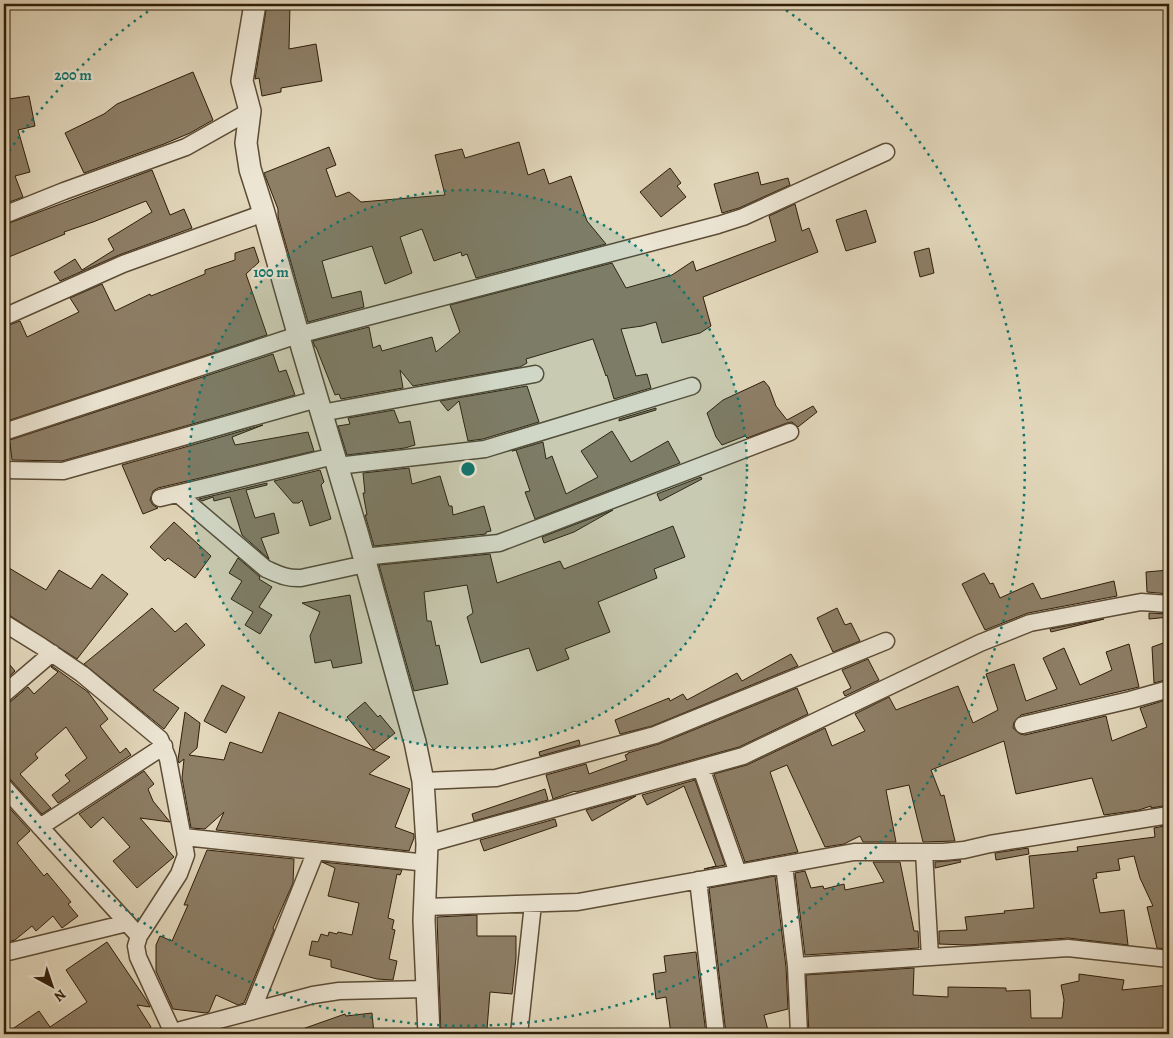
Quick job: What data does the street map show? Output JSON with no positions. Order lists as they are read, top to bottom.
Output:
{
  "north": "bottom right",
  "rings": ["200 m", "100 m"]
}
